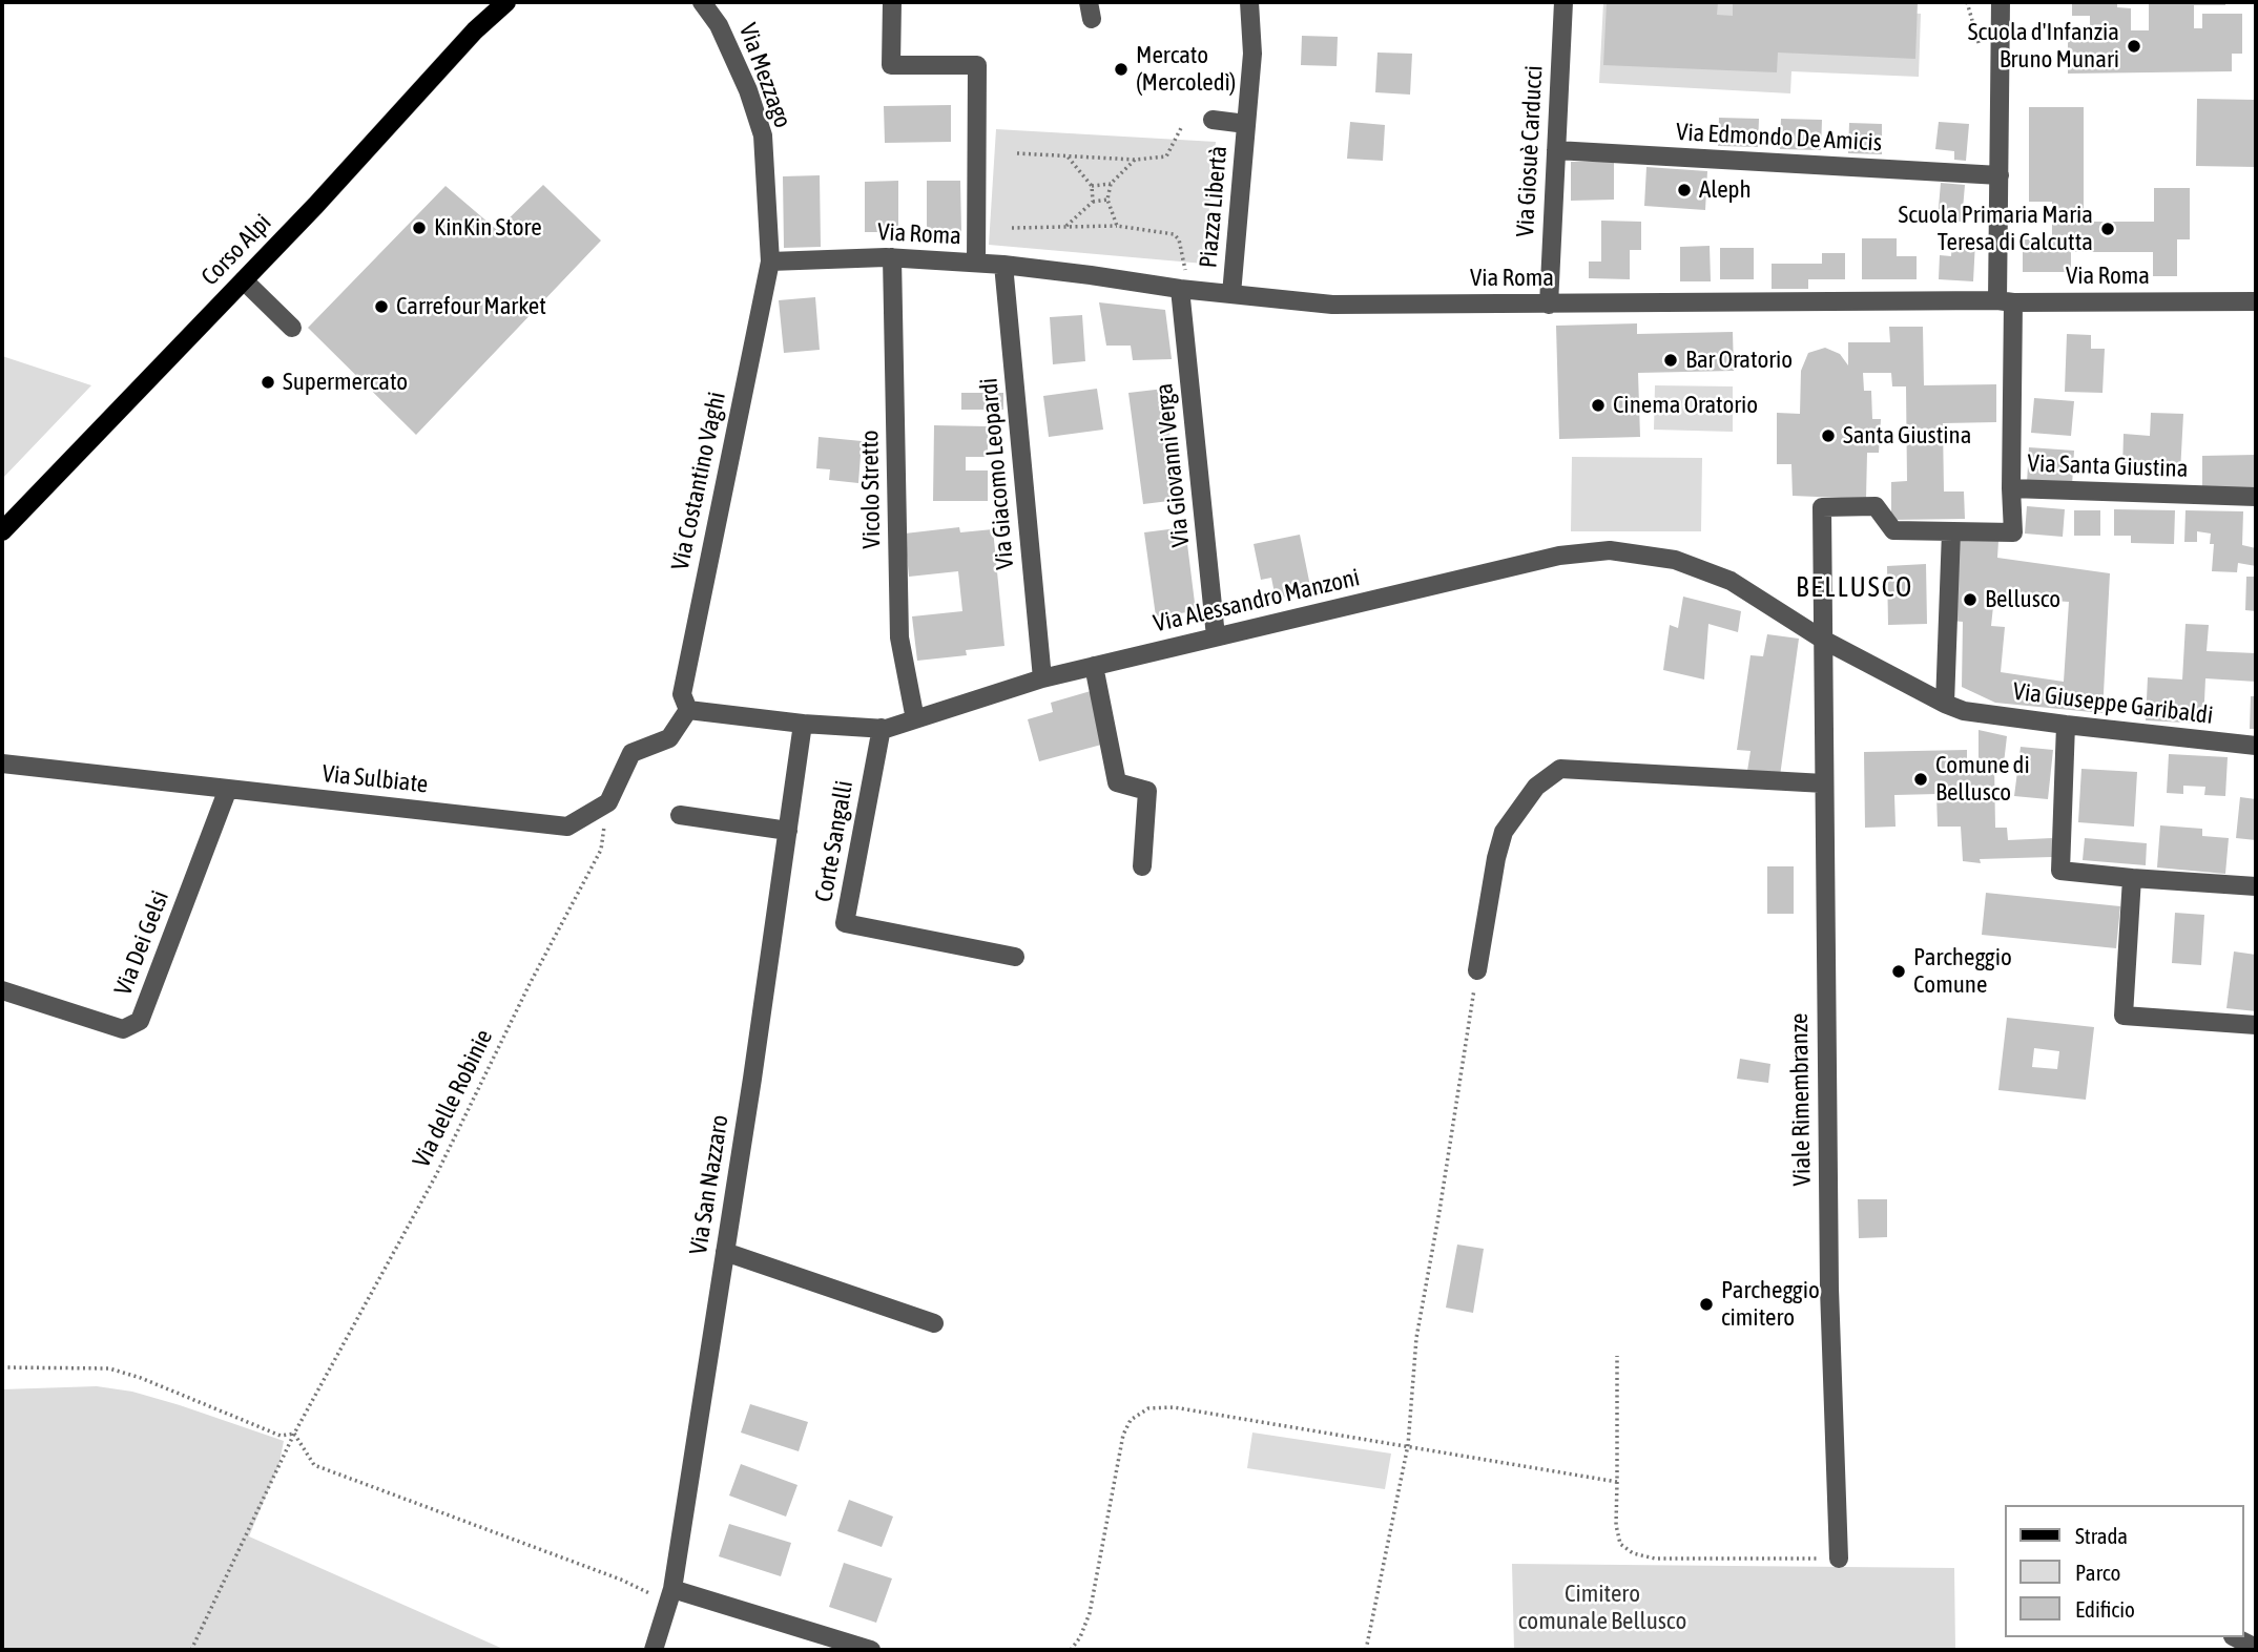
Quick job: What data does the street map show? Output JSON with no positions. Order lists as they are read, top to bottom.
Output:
{
  "streets": {
    "main road": ["Corso Alpi"],
    "street": [
      "Via Mezzago",
      "Via Edmondo De Amicis",
      "Via Giosuè Carducci",
      "Piazza Libertà",
      "Via Roma",
      "Via Giovanni Verga",
      "Via Santa Giustina",
      "Via Giacomo Leopardi",
      "Via Costantino Vaghi",
      "Vicolo Stretto",
      "Via Alessandro Manzoni",
      "Via Giuseppe Garibaldi",
      "Via Sulbiate",
      "Corte Sangalli",
      "Via Dei Gelsi",
      "Viale Rimembranze",
      "Via San Nazzaro"
    ],
    "path": ["Via delle Robinie"]
  },
  "crossings": [
    ["Via Mezzago", "Via Roma"],
    ["Via Mezzago", "Via Costantino Vaghi"],
    ["Via Edmondo De Amicis", "Via Giosuè Carducci"],
    ["Via Edmondo De Amicis", "Via Santa Giustina"],
    ["Via Giosuè Carducci", "Via Roma"],
    ["Piazza Libertà", "Via Roma"],
    ["Via Roma", "Via Giovanni Verga"],
    ["Via Roma", "Via Santa Giustina"],
    ["Via Roma", "Via Giacomo Leopardi"],
    ["Via Roma", "Via Costantino Vaghi"],
    ["Via Roma", "Vicolo Stretto"],
    ["Via Giovanni Verga", "Via Alessandro Manzoni"],
    ["Via Giacomo Leopardi", "Via Alessandro Manzoni"],
    ["Via Costantino Vaghi", "Via Alessandro Manzoni"],
    ["Vicolo Stretto", "Via Alessandro Manzoni"],
    ["Via Alessandro Manzoni", "Via Giuseppe Garibaldi"],
    ["Via Alessandro Manzoni", "Corte Sangalli"],
    ["Via Alessandro Manzoni", "Viale Rimembranze"],
    ["Via Alessandro Manzoni", "Via San Nazzaro"],
    ["Via Sulbiate", "Via Dei Gelsi"],
    ["Via Sulbiate", "Via delle Robinie"]
  ],
  "districts": ["BELLUSCO"],
  "parks": ["Cimitero comunale Bellusco"],
  "places": [
    "Scuola d'Infanzia Bruno Munari",
    "Mercato (Mercoledì)",
    "Aleph",
    "KinKin Store",
    "Scuola Primaria Maria Teresa di Calcutta",
    "Carrefour Market",
    "Bar Oratorio",
    "Supermercato",
    "Cinema Oratorio",
    "Santa Giustina",
    "Bellusco",
    "Comune di Bellusco",
    "Parcheggio Comune",
    "Parcheggio cimitero"
  ],
  "legend": ["Strada", "Parco", "Edificio"]
}
